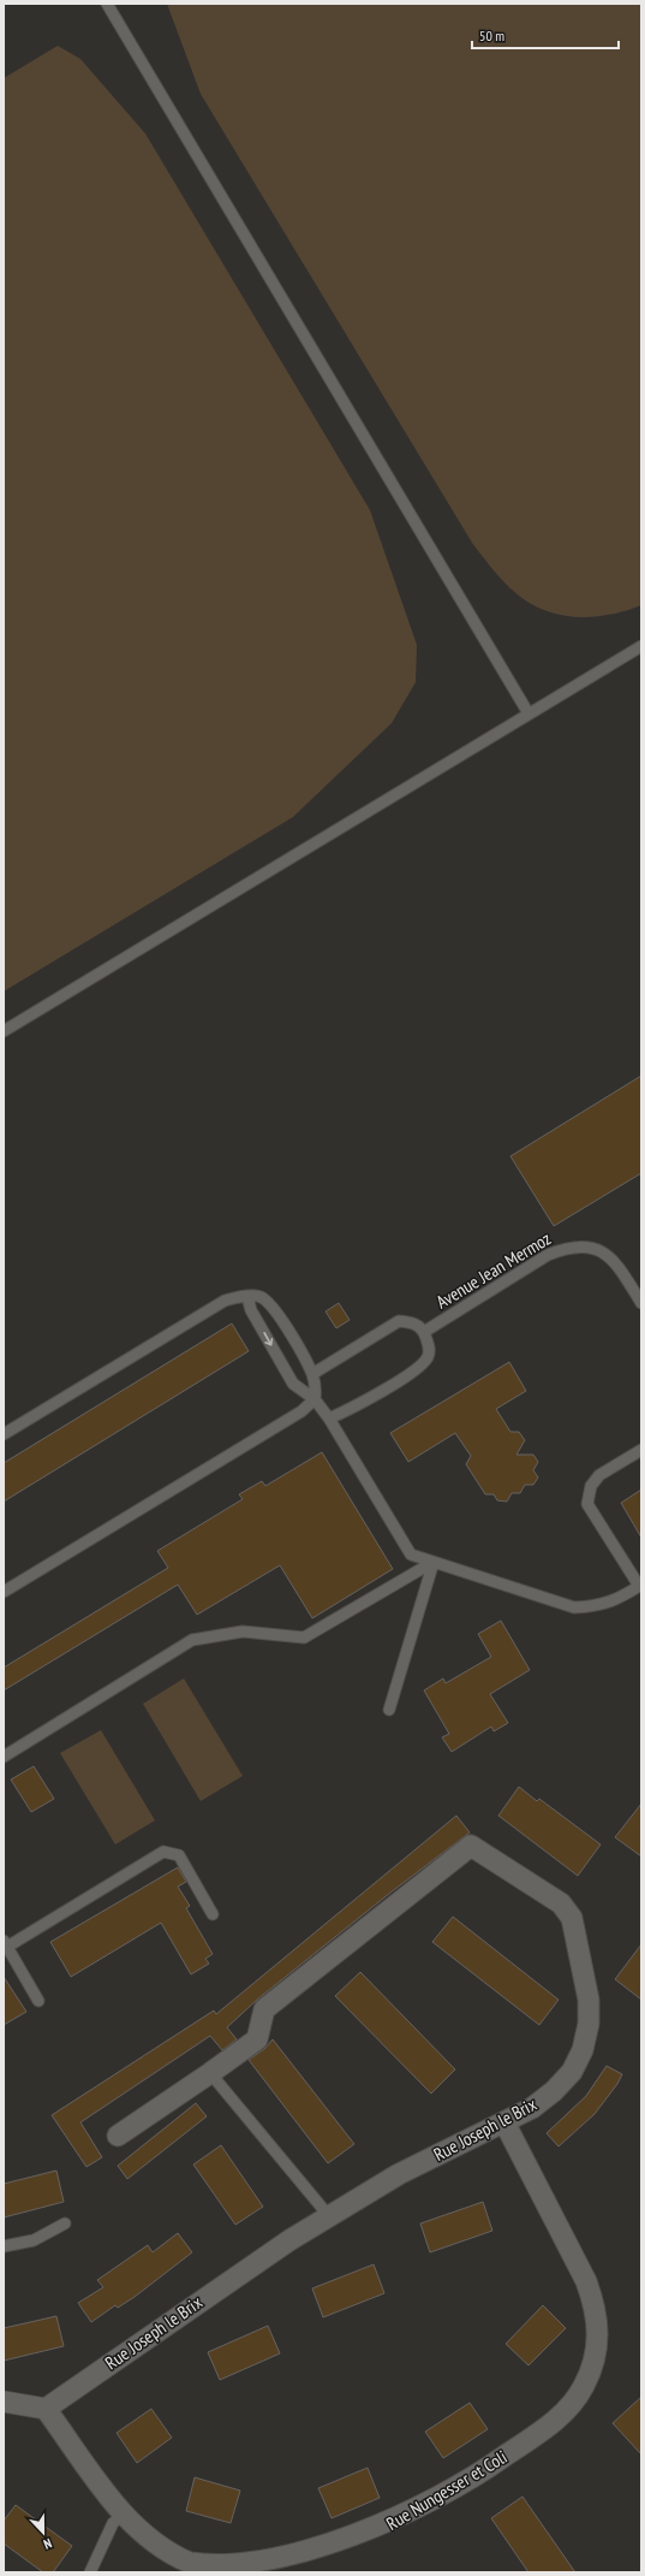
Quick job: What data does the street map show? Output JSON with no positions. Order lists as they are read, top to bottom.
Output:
{
  "streets": {
    "street": ["Rue Joseph le Brix", "Rue Nungesser et Coli"],
    "lane": ["Avenue Jean Mermoz"]
  },
  "crossings": [
    ["Rue Joseph le Brix", "Rue Nungesser et Coli"]
  ],
  "scale_bar": "50 m",
  "north": "bottom"
}
